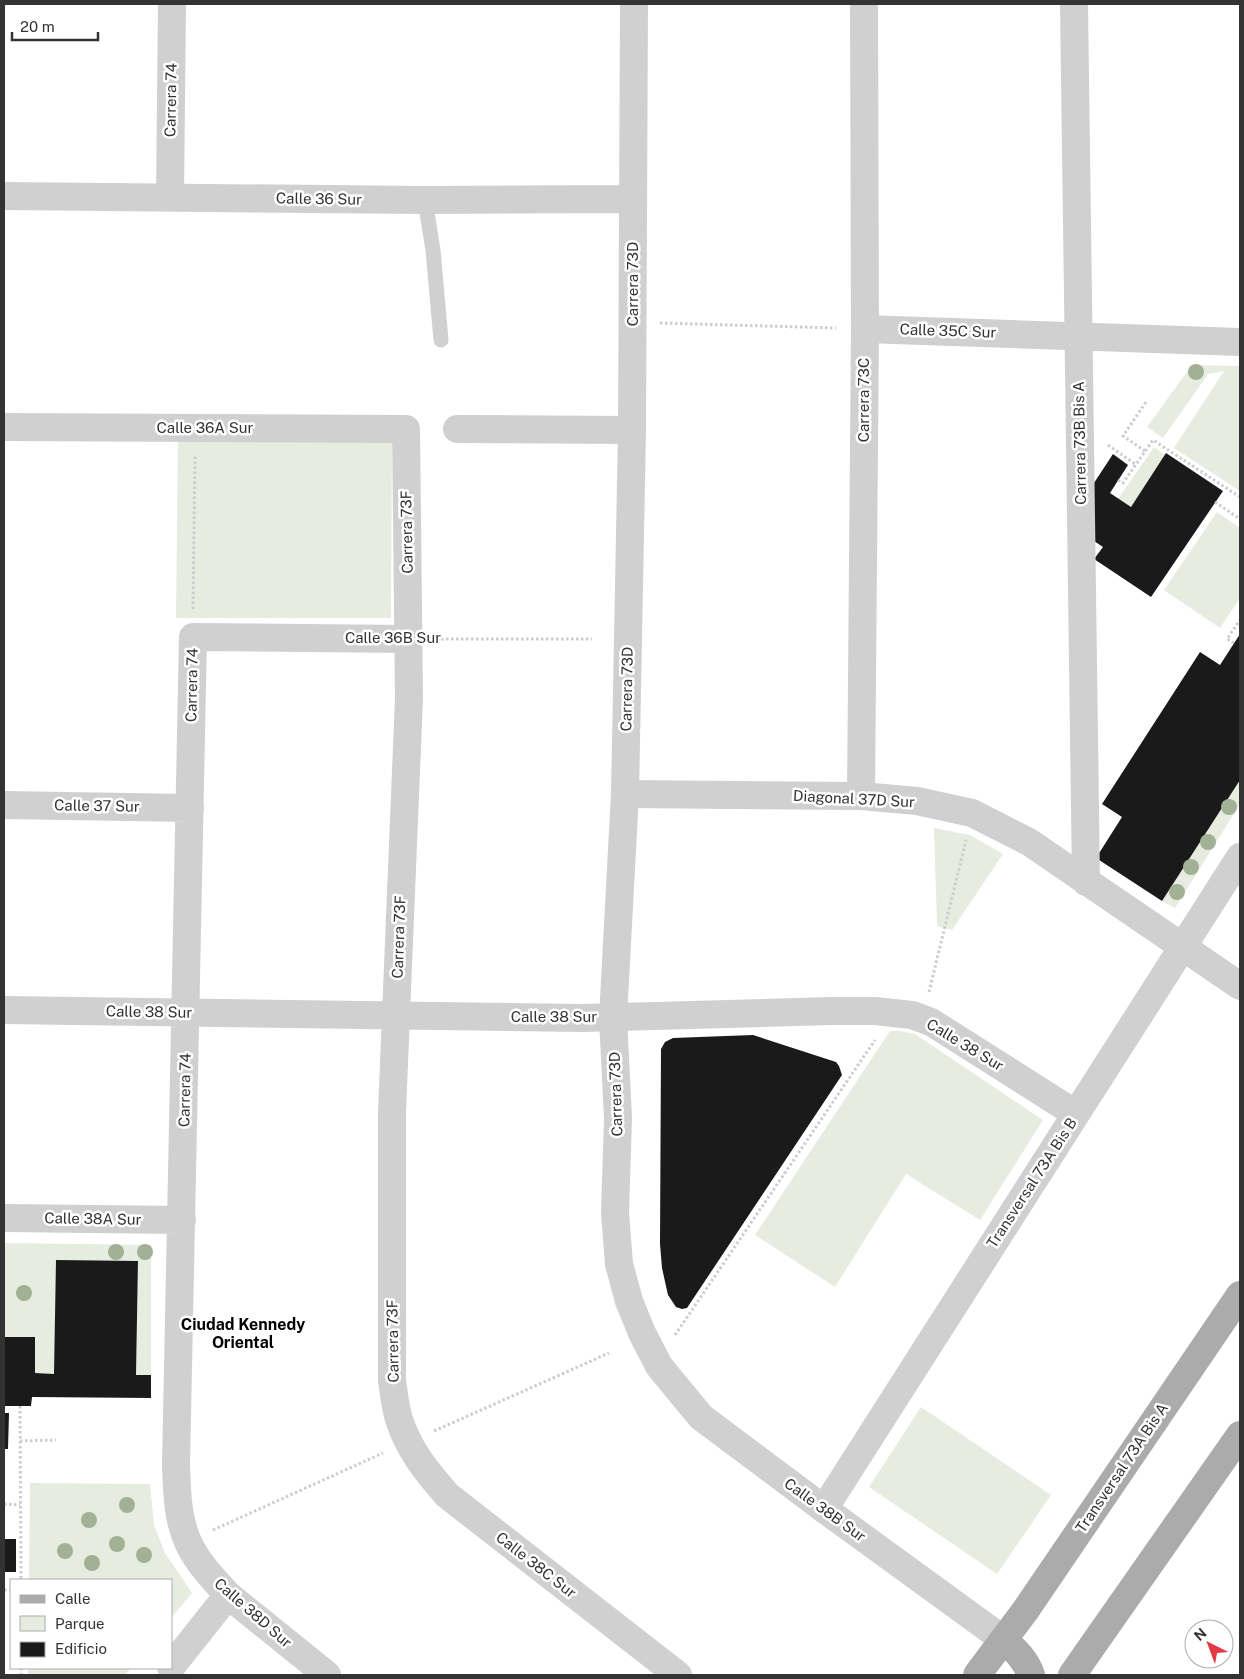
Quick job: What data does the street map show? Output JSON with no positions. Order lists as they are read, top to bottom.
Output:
{
  "streets": {
    "main road": ["Transversal 73A Bis A"],
    "street": [
      "Carrera 74",
      "Calle 36 Sur",
      "Carrera 73D",
      "Calle 35C Sur",
      "Carrera 73C",
      "Calle 36A Sur",
      "Carrera 73B Bis A",
      "Carrera 73F",
      "Calle 36B Sur",
      "Diagonal 37D Sur",
      "Calle 37 Sur",
      "Calle 38 Sur",
      "Transversal 73A Bis B",
      "Calle 38A Sur",
      "Calle 38B Sur",
      "Calle 38C Sur",
      "Calle 38D Sur"
    ]
  },
  "crossings": [
    ["Carrera 74", "Calle 36 Sur"],
    ["Carrera 74", "Calle 36B Sur"],
    ["Carrera 74", "Calle 37 Sur"],
    ["Carrera 74", "Calle 38 Sur"],
    ["Carrera 74", "Calle 38A Sur"],
    ["Carrera 74", "Calle 38D Sur"],
    ["Calle 36 Sur", "Carrera 73D"],
    ["Carrera 73D", "Diagonal 37D Sur"],
    ["Carrera 73D", "Calle 38 Sur"],
    ["Carrera 73D", "Calle 38B Sur"],
    ["Calle 35C Sur", "Carrera 73C"],
    ["Calle 35C Sur", "Carrera 73B Bis A"],
    ["Carrera 73C", "Diagonal 37D Sur"],
    ["Calle 36A Sur", "Carrera 73F"],
    ["Carrera 73B Bis A", "Diagonal 37D Sur"],
    ["Carrera 73F", "Calle 36B Sur"],
    ["Carrera 73F", "Calle 38 Sur"],
    ["Carrera 73F", "Calle 38C Sur"],
    ["Diagonal 37D Sur", "Transversal 73A Bis B"],
    ["Calle 38 Sur", "Transversal 73A Bis B"],
    ["Transversal 73A Bis B", "Calle 38B Sur"],
    ["Transversal 73A Bis A", "Calle 38B Sur"]
  ],
  "districts": ["Ciudad Kennedy Oriental"],
  "legend": ["Calle", "Parque", "Edificio"],
  "scale_bar": "20 m",
  "north": "top left"
}
